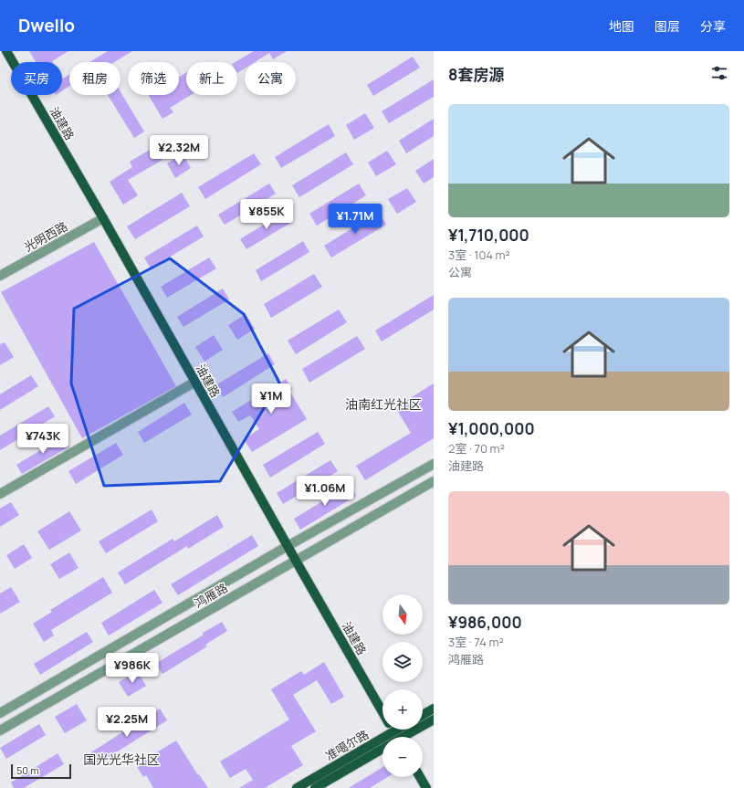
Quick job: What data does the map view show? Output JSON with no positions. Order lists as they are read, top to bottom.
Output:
{
  "streets": {
    "main road": ["油建路", "准噶尔路"],
    "street": ["光明西路", "鸿雁路"]
  },
  "crossings": [
    ["油建路", "光明西路"],
    ["油建路", "鸿雁路"]
  ],
  "districts": ["油南红光社区", "国光光华社区"],
  "scale_bar": "50 m",
  "north": "bottom",
  "page": {
    "header": "Dwello",
    "nav": ["地图", "图层", "分享"],
    "heading": "8套房源",
    "chip": [
      "买房",
      "租房",
      "筛选",
      "新上",
      "公寓"
    ],
    "list": [
      {
        "name": "¥1,710,000",
        "note": "3室 · 104 m² · 公寓"
      },
      {
        "name": "¥1,000,000",
        "note": "2室 · 70 m² · 油建路"
      },
      {
        "name": "¥986,000",
        "note": "3室 · 74 m² · 鸿雁路"
      }
    ],
    "price": [
      "¥2.32M",
      "¥855K",
      "¥1.71M",
      "¥1M",
      "¥743K",
      "¥1.06M",
      "¥986K",
      "¥2.25M"
    ],
    "map_buttons": ["+", "−"],
    "scale": "50 m"
  }
}
